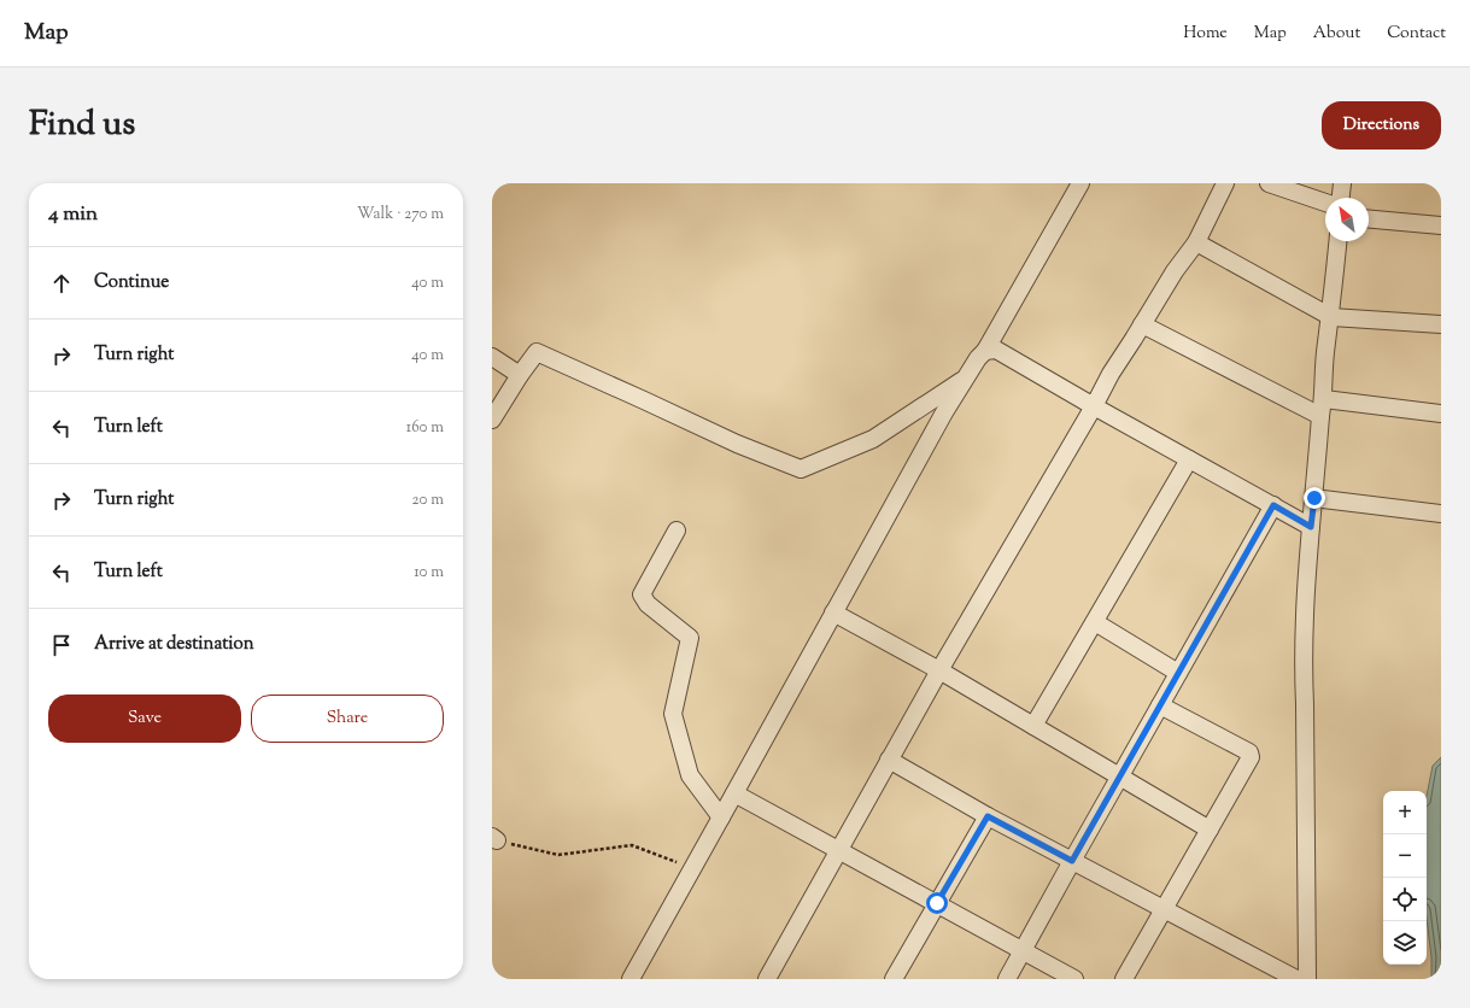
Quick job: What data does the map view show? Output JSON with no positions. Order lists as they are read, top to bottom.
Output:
{
  "north": "top left",
  "page": {
    "header": "Map",
    "nav": [
      "Home",
      "Map",
      "About",
      "Contact"
    ],
    "title": "Find us",
    "buttons": [
      "Directions",
      ["Save", "Share"]
    ],
    "heading": ["4 min", "Walk · 270 m"],
    "list": [
      ["Continue", "40 m"],
      ["Turn right", "40 m"],
      ["Turn left", "160 m"],
      ["Turn right", "20 m"],
      ["Turn left", "10 m"],
      "Arrive at destination"
    ],
    "map_buttons": ["+", "−"]
  }
}
